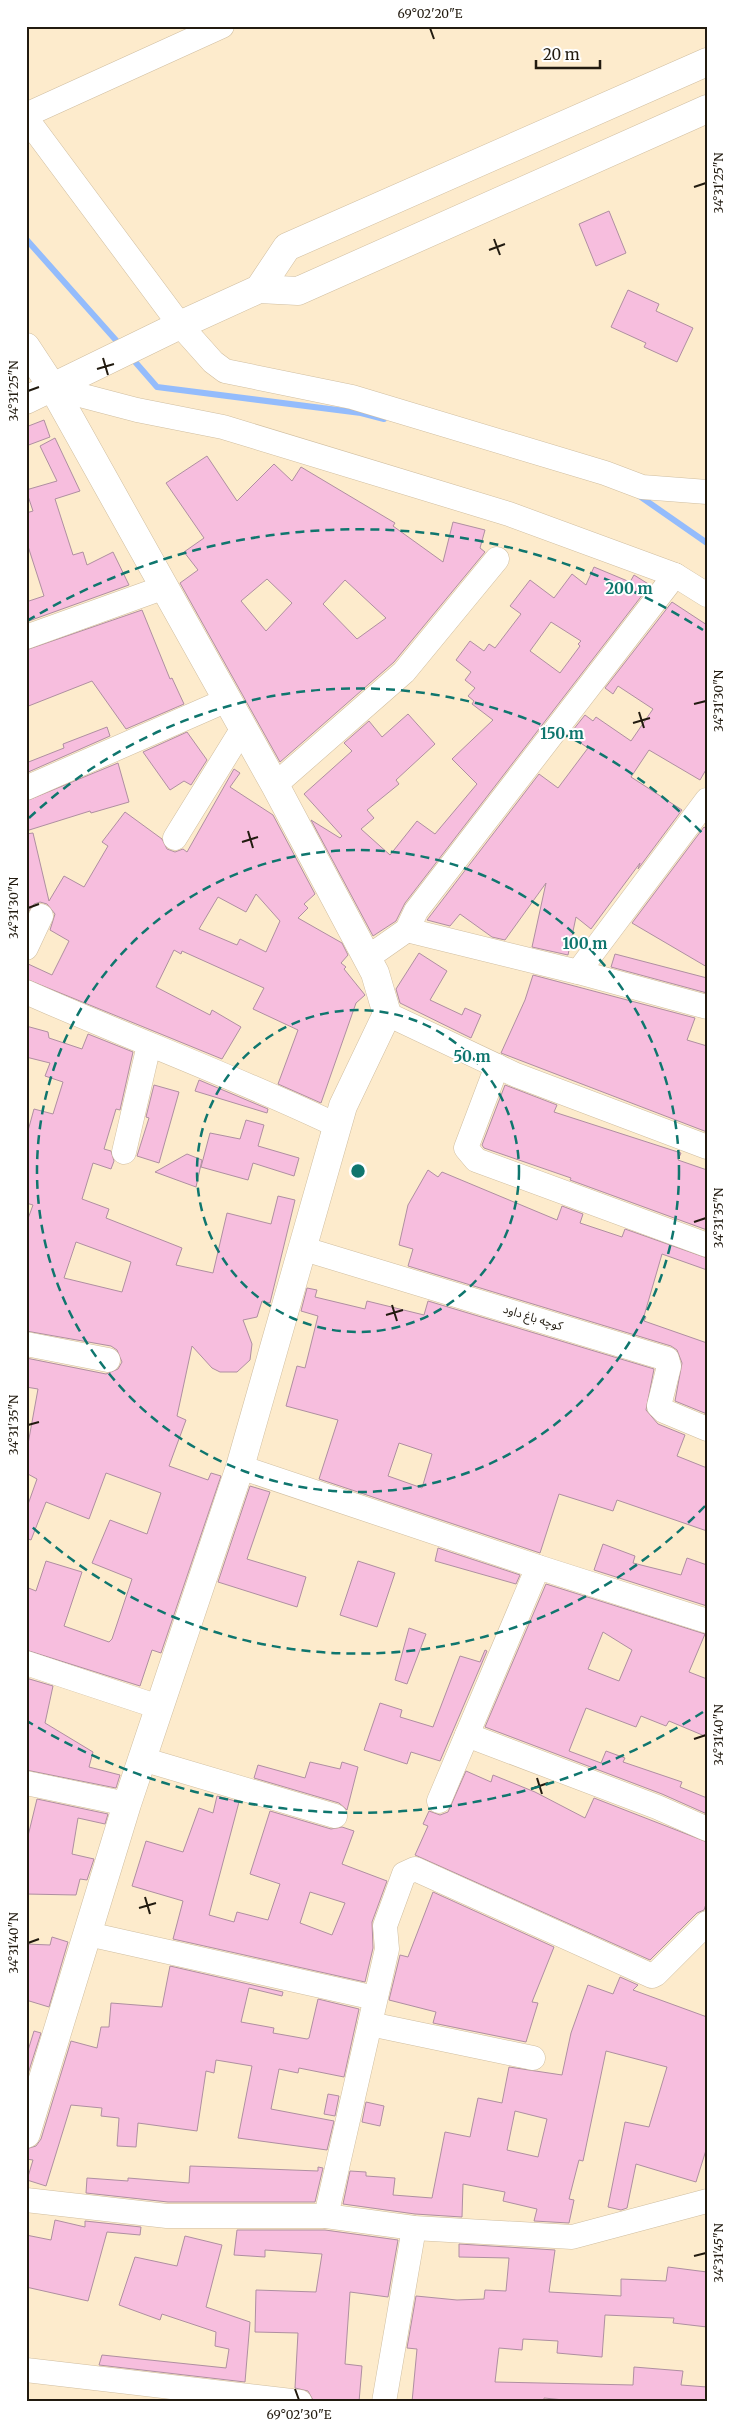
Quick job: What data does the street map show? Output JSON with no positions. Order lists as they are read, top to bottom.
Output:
{
  "streets": {
    "street": ["کوچه باغ داود"]
  },
  "scale_bar": "20 m",
  "coordinates": [
    "69°02'20\"E",
    "34°31'25\"N",
    "34°31'30\"N",
    "34°31'35\"N",
    "34°31'40\"N",
    "34°31'45\"N",
    "69°02'30\"E"
  ],
  "rings": [
    "200 m",
    "150 m",
    "100 m",
    "50 m"
  ]
}
